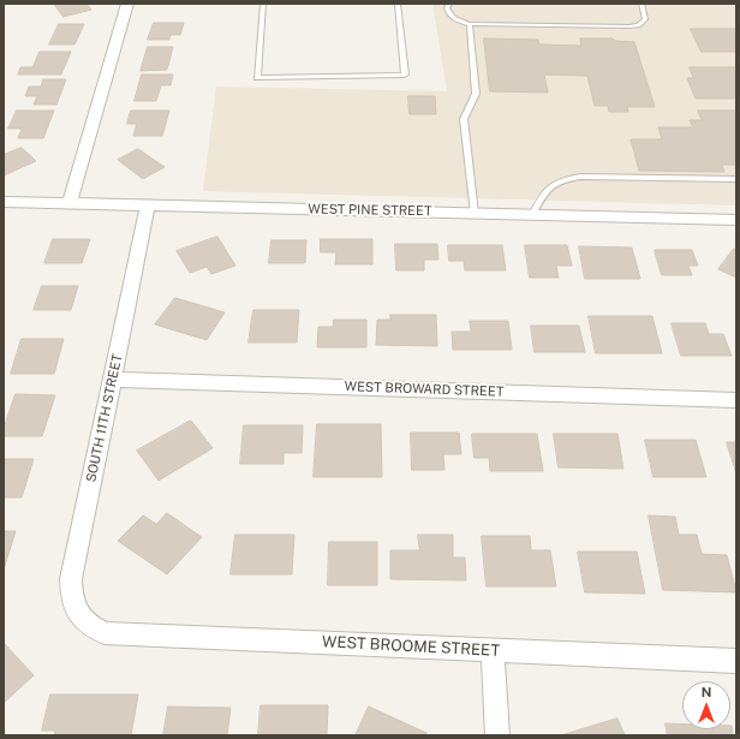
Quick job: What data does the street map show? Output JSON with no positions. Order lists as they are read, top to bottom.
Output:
{
  "streets": {
    "street": [
      "WEST PINE STREET",
      "WEST BROWARD STREET",
      "SOUTH 11TH STREET",
      "WEST BROOME STREET"
    ]
  },
  "crossings": [
    ["WEST PINE STREET", "SOUTH 11TH STREET"],
    ["WEST BROWARD STREET", "SOUTH 11TH STREET"],
    ["SOUTH 11TH STREET", "WEST BROOME STREET"]
  ],
  "north": "top"
}
